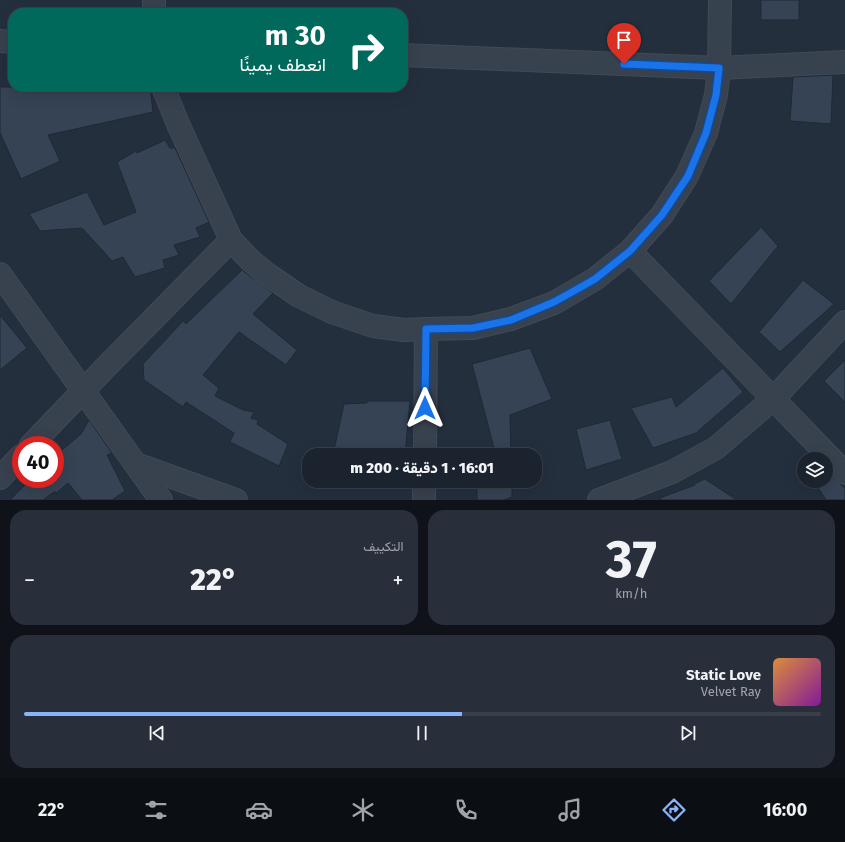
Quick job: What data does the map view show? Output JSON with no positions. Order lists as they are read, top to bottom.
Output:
{
  "page": {
    "turn": ["30 m", "انعطف يمينًا"],
    "limit": "40",
    "trip": "16:01 · 1 دقيقة · 200 m",
    "tile": [
      ["37", "km/h"],
      "التكييف"
    ],
    "heat": ["−", "22°", "+"],
    "song": ["Static Love", "Velvet Ray"],
    "tabs": ["16:00", "22°"]
  }
}
